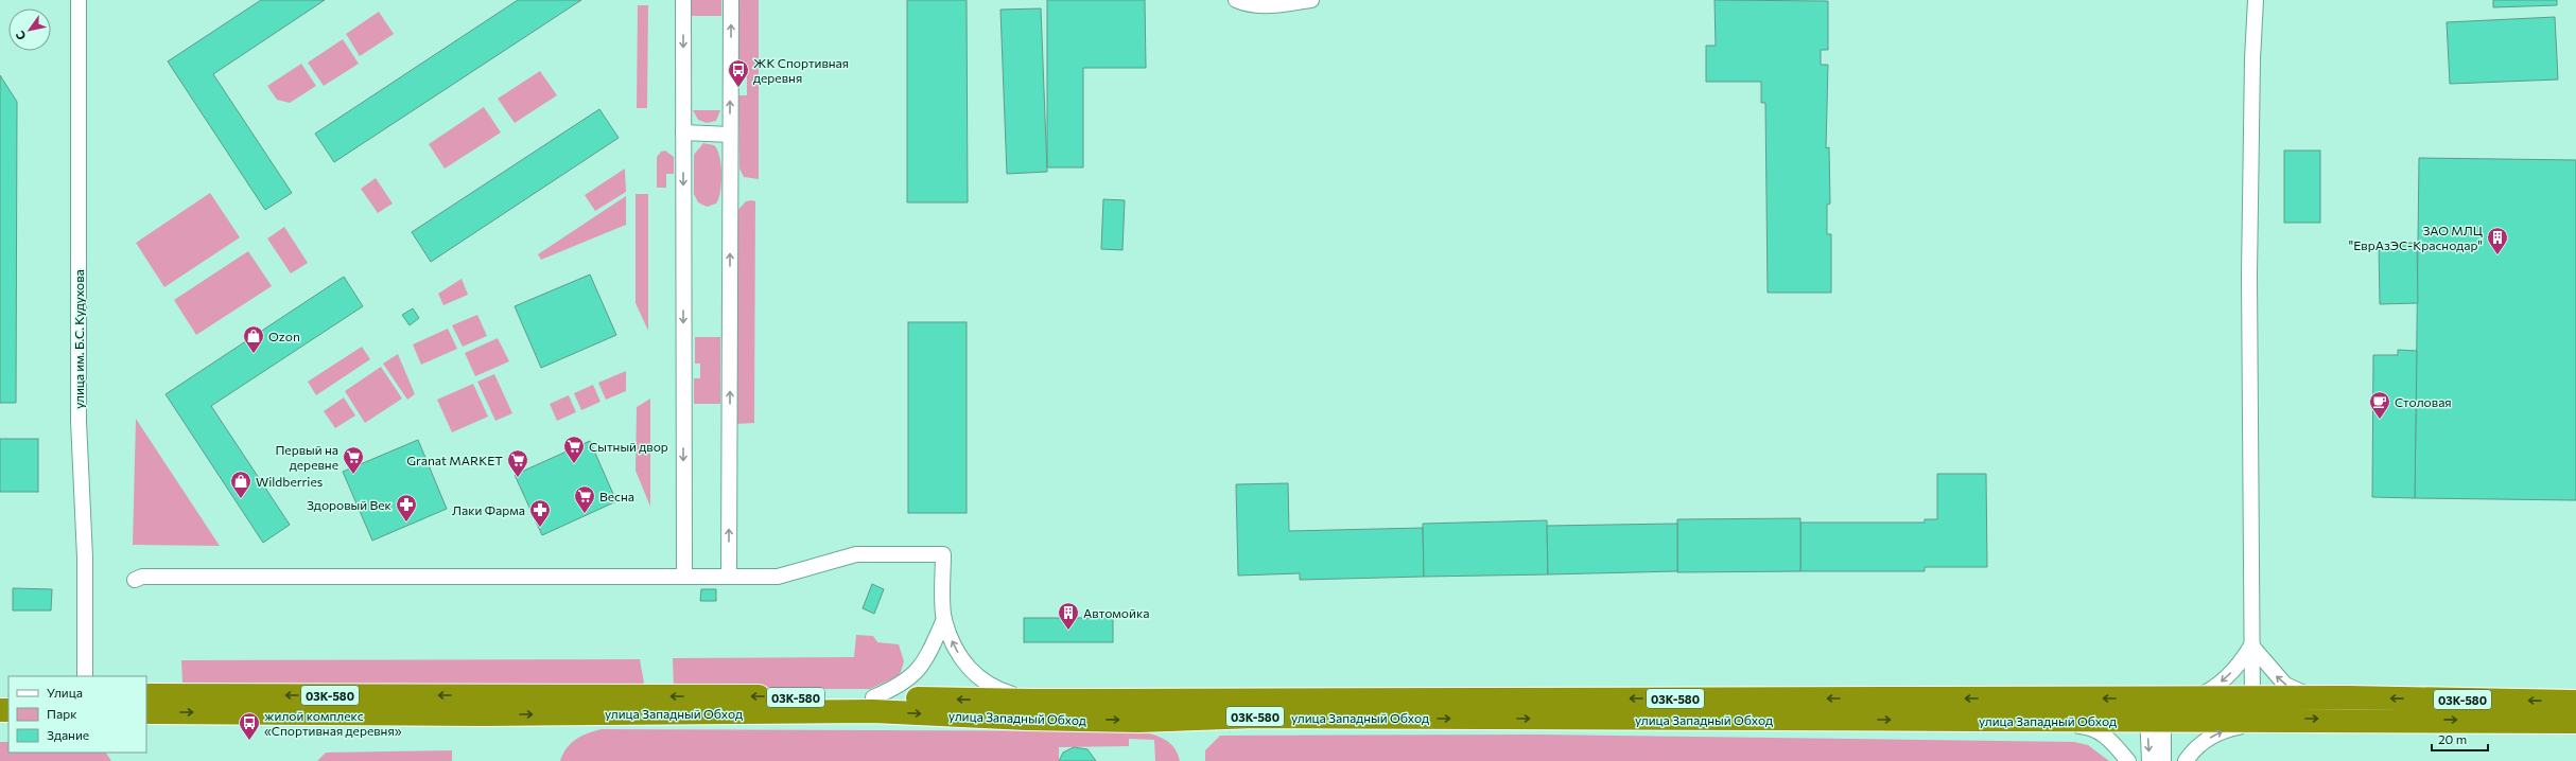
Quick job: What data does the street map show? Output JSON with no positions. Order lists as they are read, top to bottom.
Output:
{
  "streets": {
    "highway": ["03К-580", "улица Западный Обход"],
    "street": ["улица им. Б.С. Кудухова"]
  },
  "places": {
    "bus stop": ["ЖК Спортивная деревня", "жилой комплекс «Спортивная деревня»"],
    "building": ["ЗАО МЛЦ \"ЕврАзЭС-Краснодар\"", "Автомойка"],
    "shop": ["Ozon", "Wildberries"],
    "cafe": ["Столовая"],
    "supermarket": [
      "Сытный двор",
      "Первый на деревне",
      "Granat MARKET",
      "Весна"
    ],
    "pharmacy": ["Здоровый Век", "Лаки Фарма"]
  },
  "legend": ["Улица", "Парк", "Здание"],
  "scale_bar": "20 m",
  "north": "bottom left"
}
